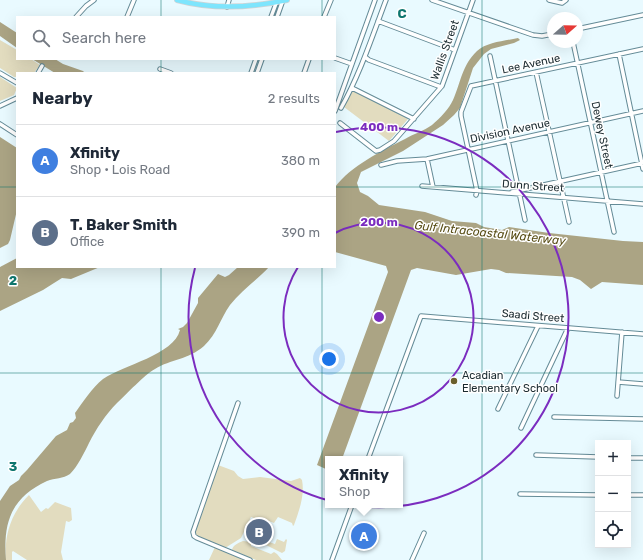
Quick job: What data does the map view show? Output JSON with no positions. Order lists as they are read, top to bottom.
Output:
{
  "streets": {
    "street": [
      "Wallis Street",
      "Lee Avenue",
      "Division Avenue",
      "Dewey Street",
      "Dunn Street",
      "Saadi Street"
    ]
  },
  "crossings": [
    ["Lee Avenue", "Division Avenue"],
    ["Lee Avenue", "Dewey Street"],
    ["Division Avenue", "Dewey Street"],
    ["Dewey Street", "Dunn Street"]
  ],
  "water": ["Gulf Intracoastal Waterway"],
  "places": ["Acadian Elementary School"],
  "north": "right",
  "page": {
    "search": "Search here",
    "heading": ["Nearby", "2 results"],
    "list": [
      {
        "mark": "A",
        "name": "Xfinity",
        "note": "Shop · Lois Road",
        "value": "380 m"
      },
      {
        "mark": "B",
        "name": "T. Baker Smith",
        "note": "Office",
        "value": "390 m"
      }
    ],
    "map_buttons": ["+", "−"],
    "popup": ["Xfinity", "Shop"],
    "pins": ["B", "A"]
  },
  "grid": {
    "columns": ["C"],
    "rows": ["2", "3"]
  },
  "rings": ["400 m", "200 m"]
}
